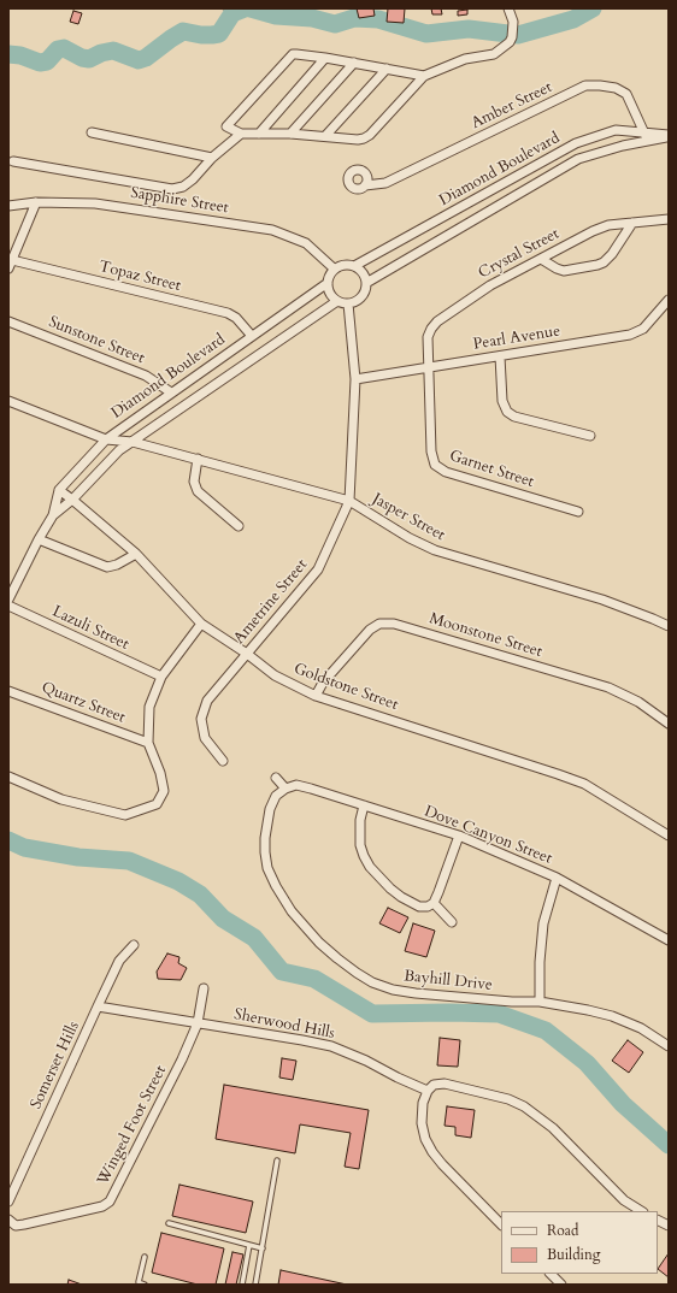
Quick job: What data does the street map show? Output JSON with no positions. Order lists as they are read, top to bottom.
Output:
{
  "streets": {
    "street": [
      "Amber Street",
      "Diamond Boulevard",
      "Sapphire Street",
      "Crystal Street",
      "Topaz Street",
      "Pearl Avenue",
      "Sunstone Street",
      "Garnet Street",
      "Jasper Street",
      "Ametrine Street",
      "Lazuli Street",
      "Moonstone Street",
      "Goldstone Street",
      "Quartz Street",
      "Dove Canyon Street",
      "Bayhill Drive",
      "Sherwood Hills",
      "Somerset Hills",
      "Winged Foot Street"
    ]
  },
  "crossings": [
    ["Amber Street", "Diamond Boulevard"],
    ["Diamond Boulevard", "Sapphire Street"],
    ["Diamond Boulevard", "Topaz Street"],
    ["Diamond Boulevard", "Sunstone Street"],
    ["Diamond Boulevard", "Jasper Street"],
    ["Diamond Boulevard", "Ametrine Street"],
    ["Diamond Boulevard", "Goldstone Street"],
    ["Sapphire Street", "Ametrine Street"],
    ["Crystal Street", "Pearl Avenue"],
    ["Crystal Street", "Garnet Street"],
    ["Pearl Avenue", "Garnet Street"],
    ["Pearl Avenue", "Ametrine Street"],
    ["Jasper Street", "Ametrine Street"],
    ["Ametrine Street", "Goldstone Street"],
    ["Moonstone Street", "Goldstone Street"],
    ["Dove Canyon Street", "Bayhill Drive"],
    ["Sherwood Hills", "Somerset Hills"],
    ["Sherwood Hills", "Winged Foot Street"]
  ],
  "legend": ["Road", "Building"]
}
